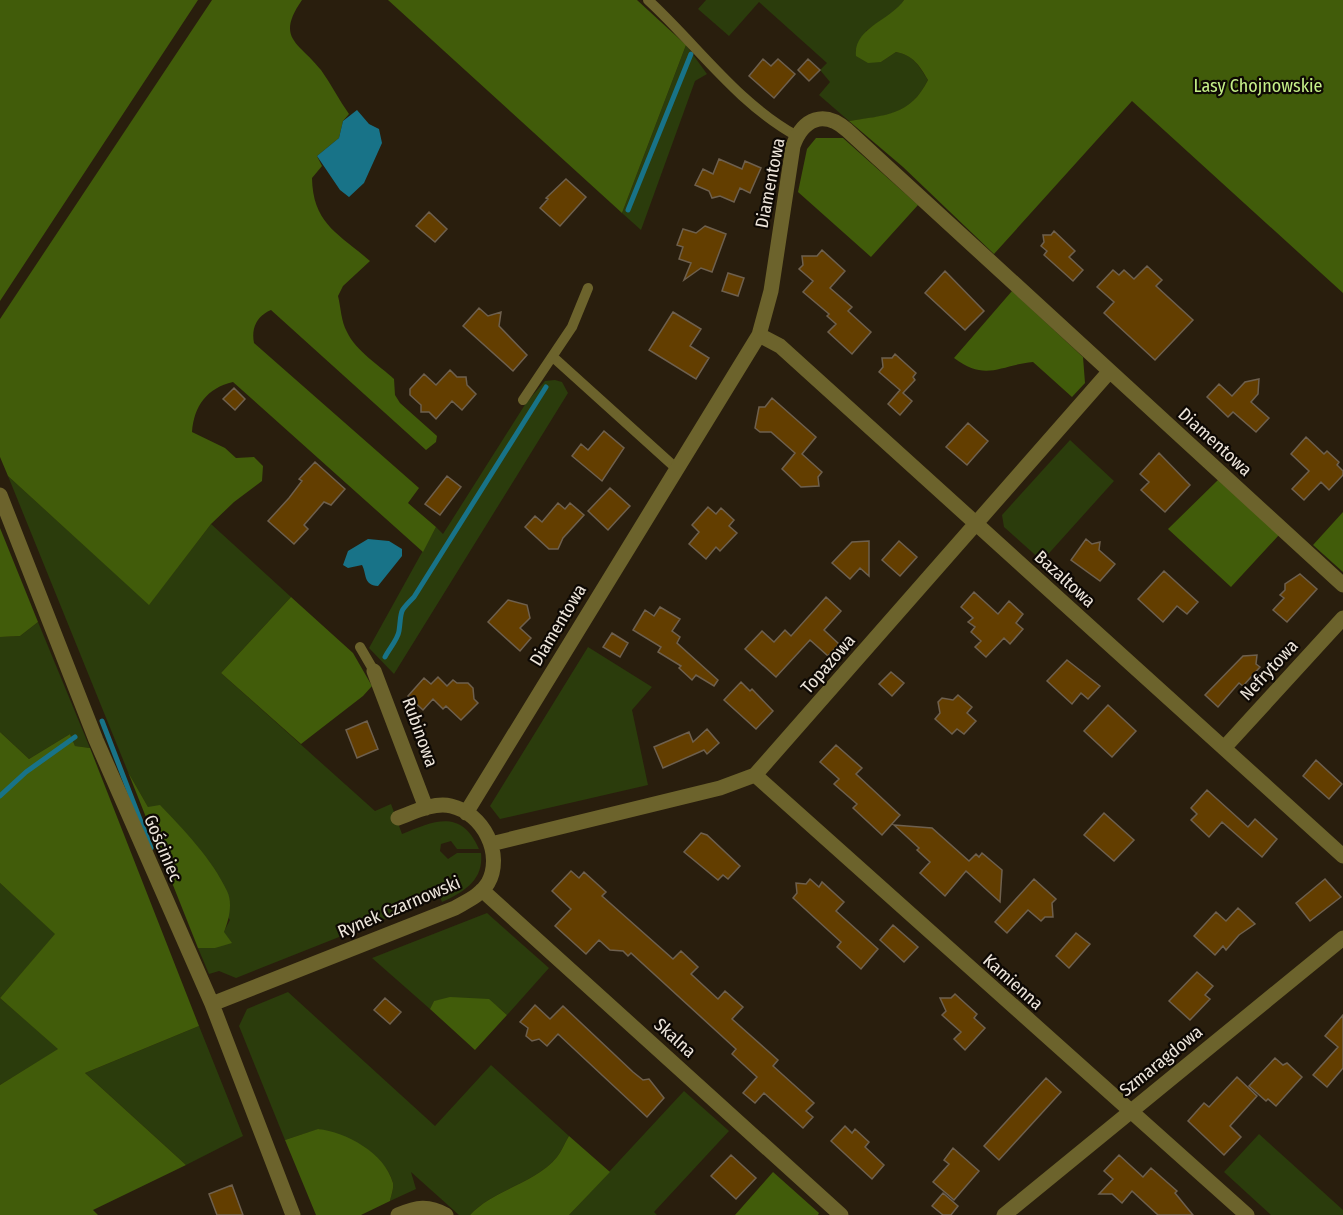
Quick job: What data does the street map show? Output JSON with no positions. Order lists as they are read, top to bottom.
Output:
{
  "streets": {
    "street": [
      "Diamentowa",
      "Bazaltowa",
      "Topazowa",
      "Nefrytowa",
      "Rubinowa",
      "Gościniec",
      "Rynek Czarnowski",
      "Kamienna",
      "Skalna",
      "Szmaragdowa"
    ]
  },
  "crossings": [
    ["Diamentowa", "Bazaltowa"],
    ["Diamentowa", "Topazowa"],
    ["Bazaltowa", "Topazowa"],
    ["Bazaltowa", "Nefrytowa"],
    ["Topazowa", "Rynek Czarnowski"],
    ["Topazowa", "Kamienna"],
    ["Gościniec", "Rynek Czarnowski"],
    ["Rynek Czarnowski", "Skalna"],
    ["Kamienna", "Szmaragdowa"]
  ],
  "parks": ["Lasy Chojnowskie"]
}
